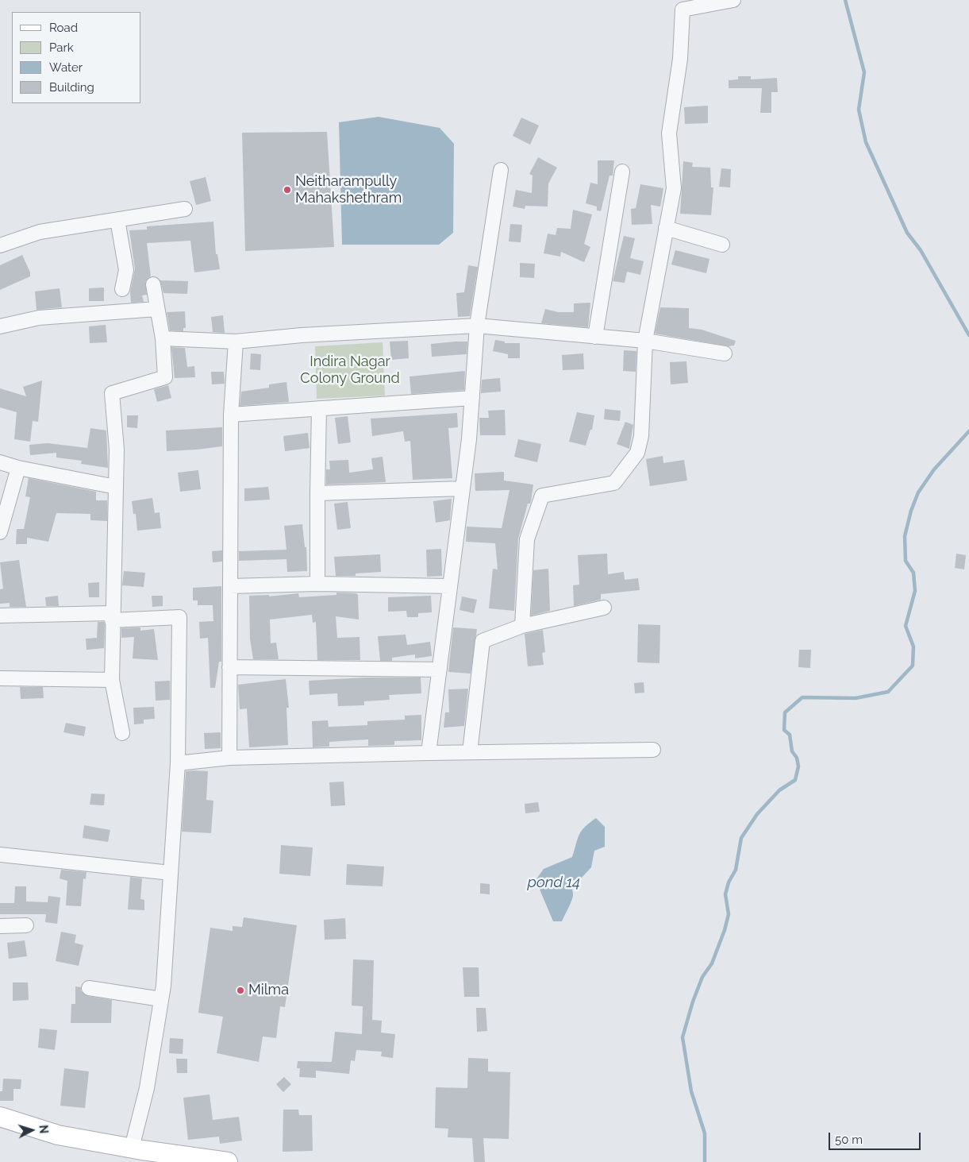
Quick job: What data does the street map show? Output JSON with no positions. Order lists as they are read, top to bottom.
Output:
{
  "water": ["pond 14"],
  "parks": ["Indira Nagar Colony Ground"],
  "places": ["Neitharampully Mahakshethram", "Milma"],
  "legend": [
    "Road",
    "Park",
    "Water",
    "Building"
  ],
  "scale_bar": "50 m",
  "north": "right"
}
